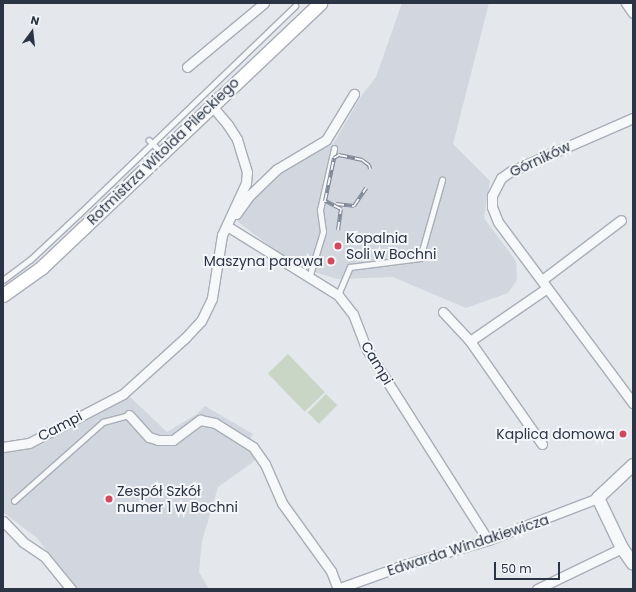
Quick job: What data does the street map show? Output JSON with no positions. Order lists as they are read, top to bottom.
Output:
{
  "streets": {
    "main road": ["Rotmistrza Witolda Pileckiego"],
    "street": ["Górników", "Campi", "Edwarda Windakiewicza"]
  },
  "crossings": [
    ["Rotmistrza Witolda Pileckiego", "Campi"],
    ["Campi", "Edwarda Windakiewicza"]
  ],
  "places": [
    "Kopalnia Soli w Bochni",
    "Maszyna parowa",
    "Kaplica domowa",
    "Zespół Szkół numer 1 w Bochni"
  ],
  "scale_bar": "50 m",
  "north": "top"
}
